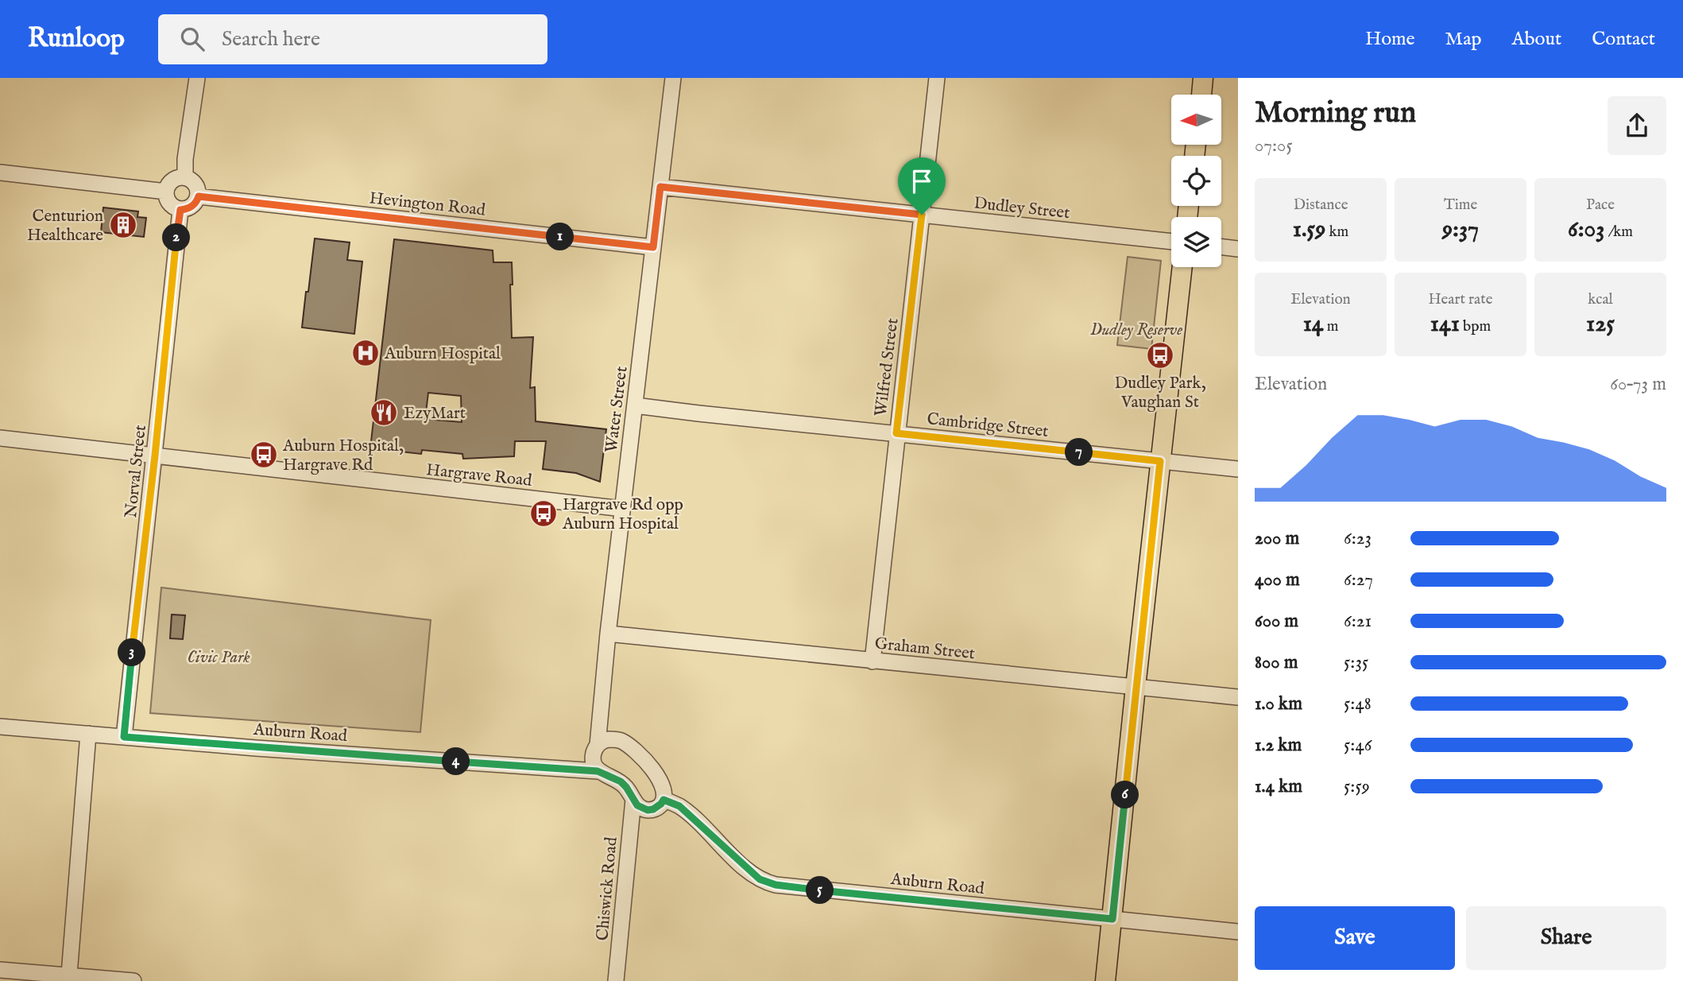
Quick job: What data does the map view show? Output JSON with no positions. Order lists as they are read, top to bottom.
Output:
{
  "streets": {
    "street": [
      "Hevington Road",
      "Dudley Street",
      "Wilfred Street",
      "Water Street",
      "Cambridge Street",
      "Norval Street",
      "Hargrave Road",
      "Graham Street",
      "Auburn Road",
      "Chiswick Road"
    ]
  },
  "crossings": [
    ["Hevington Road", "Water Street"],
    ["Hevington Road", "Norval Street"],
    ["Dudley Street", "Wilfred Street"],
    ["Dudley Street", "Water Street"],
    ["Wilfred Street", "Cambridge Street"],
    ["Wilfred Street", "Graham Street"],
    ["Water Street", "Cambridge Street"],
    ["Water Street", "Hargrave Road"],
    ["Water Street", "Graham Street"],
    ["Water Street", "Auburn Road"],
    ["Norval Street", "Hargrave Road"],
    ["Norval Street", "Auburn Road"]
  ],
  "parks": ["Dudley Reserve", "Civic Park"],
  "places": {
    "building": ["Centurion Healthcare"],
    "hospital": ["Auburn Hospital"],
    "bus stop": ["Dudley Park, Vaughan St", "Auburn Hospital, Hargrave Rd", "Hargrave Rd opp Auburn Hospital"],
    "restaurant": ["EzyMart"]
  },
  "north": "left",
  "page": {
    "header": "Runloop",
    "search": "Search here",
    "nav": [
      "Home",
      "Map",
      "About",
      "Contact"
    ],
    "heading": ["Morning run", "07:05"],
    "stats": [
      ["Distance", "1.59 km"],
      ["Time", "9:37"],
      ["Pace", "6:03 /km"],
      ["Elevation", "14 m"],
      ["Heart rate", "141 bpm"],
      ["kcal", "125"]
    ],
    "pins": [
      "1",
      "2",
      "7",
      "3",
      "4",
      "6",
      "5"
    ],
    "chart": ["Elevation", "60–73 m"],
    "list": [
      {
        "name": "200 m",
        "note": "6:23"
      },
      {
        "name": "400 m",
        "note": "6:27"
      },
      {
        "name": "600 m",
        "note": "6:21"
      },
      {
        "name": "800 m",
        "note": "5:35"
      },
      {
        "name": "1.0 km",
        "note": "5:48"
      },
      {
        "name": "1.2 km",
        "note": "5:46"
      },
      {
        "name": "1.4 km",
        "note": "5:59"
      }
    ],
    "buttons": ["Save", "Share"]
  }
}
